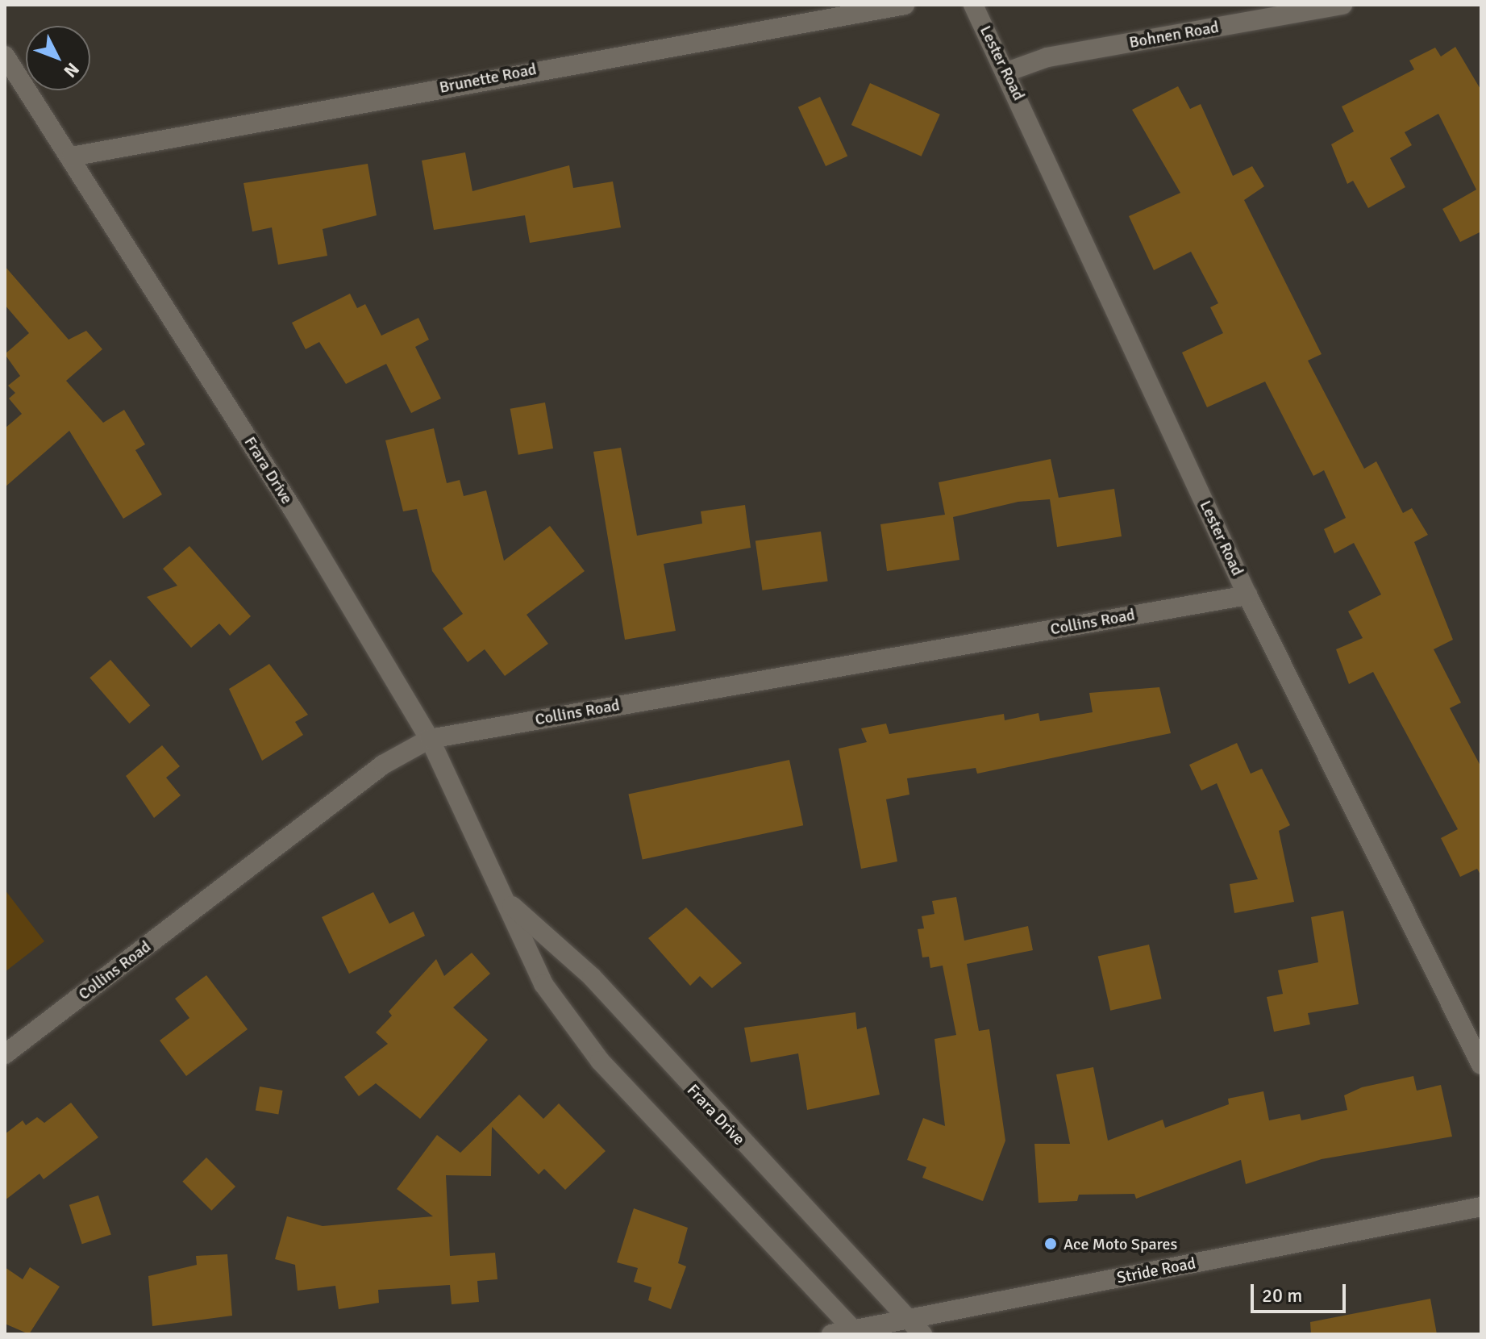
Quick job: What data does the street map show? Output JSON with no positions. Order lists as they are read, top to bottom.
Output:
{
  "streets": {
    "street": [
      "Bohnen Road",
      "Lester Road",
      "Brunette Road",
      "Frara Drive",
      "Collins Road",
      "Stride Road"
    ]
  },
  "crossings": [
    ["Bohnen Road", "Lester Road"],
    ["Lester Road", "Collins Road"],
    ["Brunette Road", "Frara Drive"],
    ["Frara Drive", "Collins Road"],
    ["Frara Drive", "Stride Road"]
  ],
  "places": ["Ace Moto Spares"],
  "scale_bar": "20 m",
  "north": "bottom right"
}
